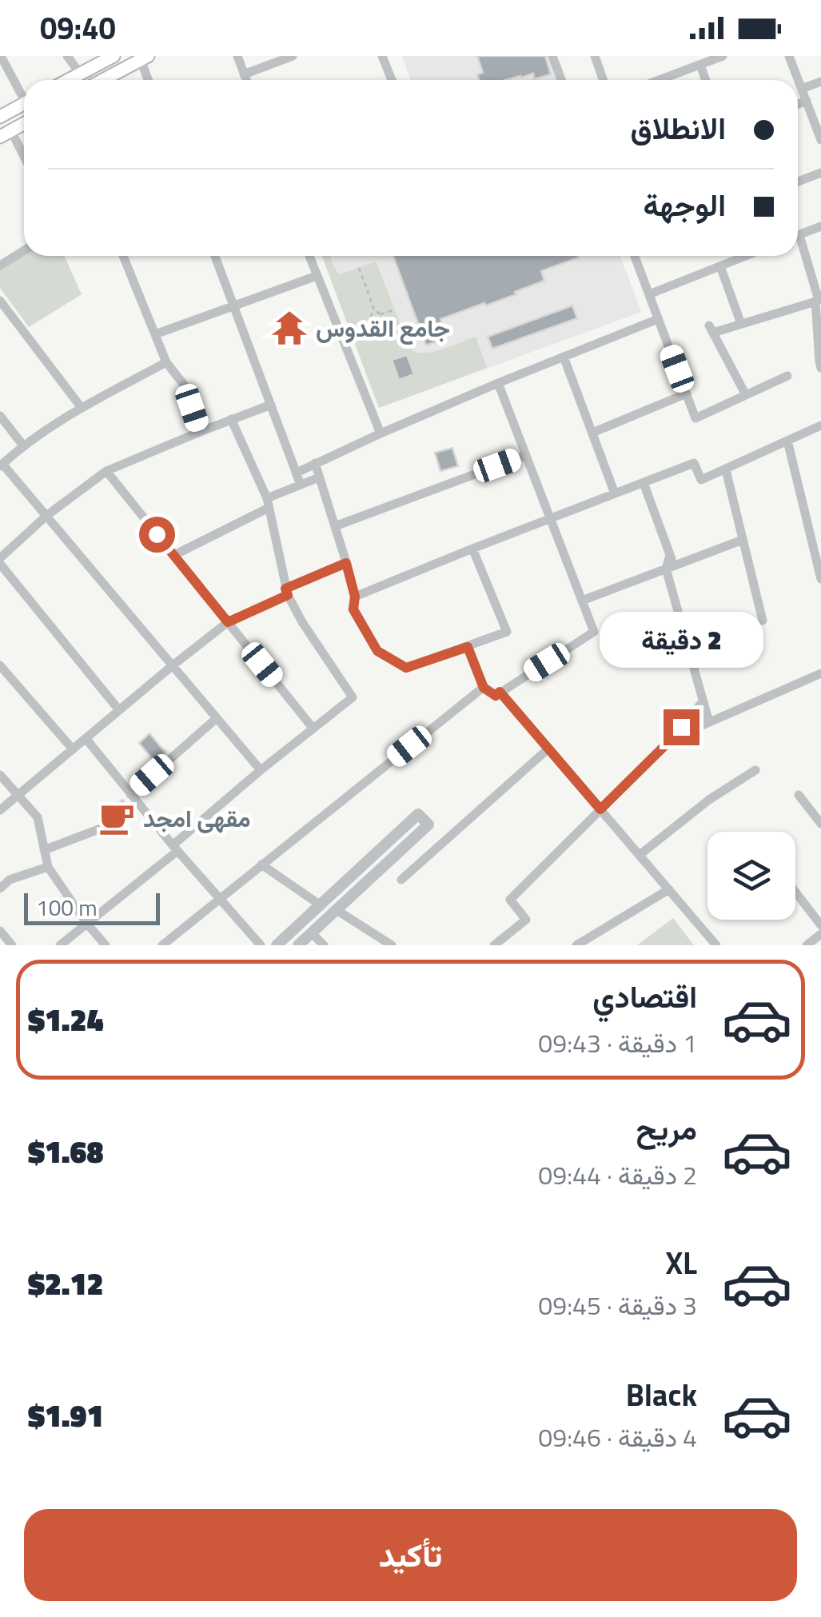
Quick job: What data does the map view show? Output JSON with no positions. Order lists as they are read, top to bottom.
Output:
{
  "places": {
    "temple": ["جامع القدوس"],
    "cafe": ["مقهى امجد"]
  },
  "scale_bar": "100 m",
  "page": {
    "status": "09:40",
    "banner": ["الانطلاق", "الوجهة"],
    "bubble": "2 دقيقة",
    "scale": "100 m",
    "list": [
      {
        "name": "اقتصادي",
        "note": "1 دقيقة · 09:43",
        "value": "$1.24"
      },
      {
        "name": "مريح",
        "note": "2 دقيقة · 09:44",
        "value": "$1.68"
      },
      {
        "name": "XL",
        "note": "3 دقيقة · 09:45",
        "value": "$2.12"
      },
      {
        "name": "Black",
        "note": "4 دقيقة · 09:46",
        "value": "$1.91"
      }
    ],
    "buttons": "تأكيد"
  }
}
